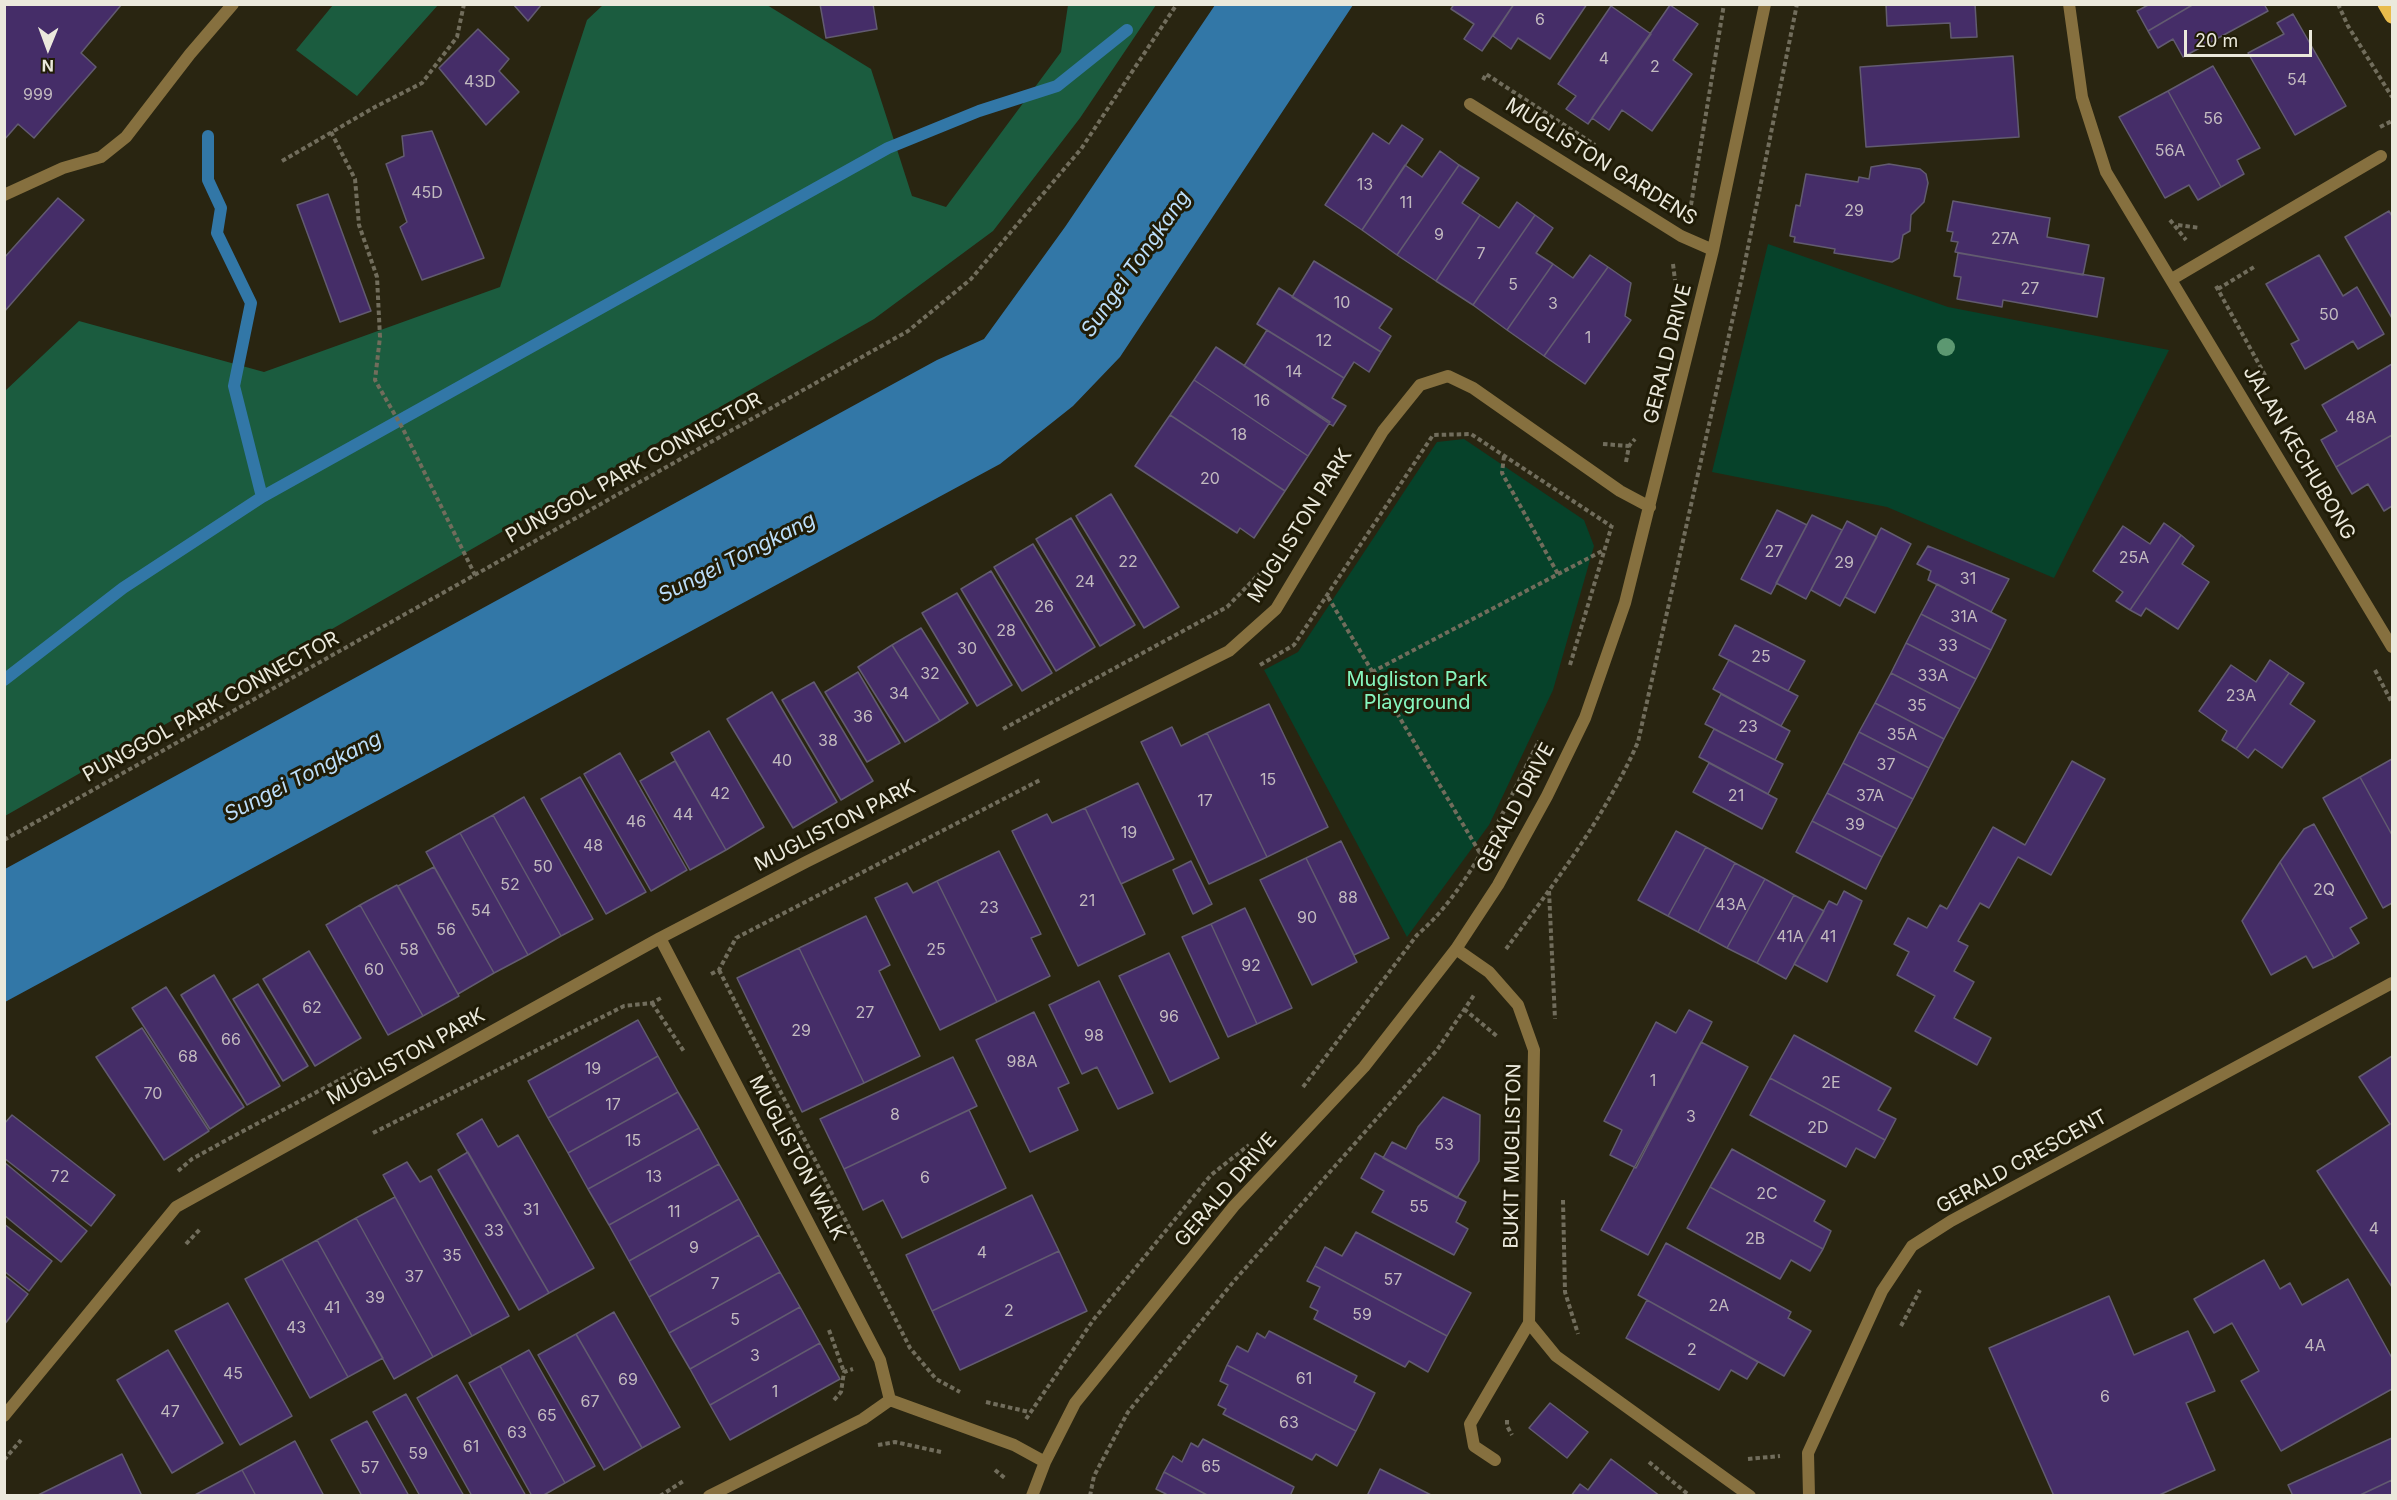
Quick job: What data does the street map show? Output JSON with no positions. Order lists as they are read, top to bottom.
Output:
{
  "streets": {
    "street": [
      "MUGLISTON GARDENS",
      "GERALD DRIVE",
      "JALAN KECHUBONG",
      "MUGLISTON PARK",
      "BUKIT MUGLISTON",
      "MUGLISTON WALK",
      "GERALD CRESCENT"
    ],
    "path": ["PUNGGOL PARK CONNECTOR"]
  },
  "crossings": [
    ["MUGLISTON GARDENS", "GERALD DRIVE"],
    ["GERALD DRIVE", "MUGLISTON PARK"],
    ["GERALD DRIVE", "BUKIT MUGLISTON"],
    ["MUGLISTON PARK", "MUGLISTON WALK"]
  ],
  "water": ["Sungei Tongkang"],
  "parks": ["Mugliston Park Playground"],
  "house_numbers": [
    "6",
    "4",
    "2",
    "54",
    "43D",
    "999",
    "56",
    "56A",
    "13",
    "45D",
    "11",
    "29",
    "9",
    "27A",
    "7",
    "5",
    "27",
    "10",
    "3",
    "50",
    "1",
    "12",
    "14",
    "16",
    "48A",
    "18",
    "20",
    "27",
    "25A",
    "22",
    "29",
    "31",
    "24",
    "26",
    "31A",
    "28",
    "33",
    "30",
    "25",
    "32",
    "33A",
    "34",
    "23A",
    "35",
    "36",
    "23",
    "35A",
    "38",
    "40",
    "37",
    "15",
    "42",
    "21",
    "37A",
    "17",
    "44",
    "46",
    "39",
    "19",
    "48",
    "50",
    "52",
    "2Q",
    "88",
    "21",
    "43A",
    "23",
    "54",
    "90",
    "56",
    "41A",
    "41",
    "58",
    "25",
    "92",
    "60",
    "62",
    "27",
    "96",
    "29",
    "98",
    "66",
    "68",
    "98A",
    "19",
    "1",
    "2E",
    "70",
    "17",
    "8",
    "3",
    "2D",
    "15",
    "53",
    "72",
    "13",
    "6",
    "2C",
    "55",
    "31",
    "11",
    "4",
    "33",
    "2B",
    "9",
    "4",
    "35",
    "37",
    "57",
    "7",
    "39",
    "2A",
    "41",
    "2",
    "59",
    "5",
    "43",
    "4A",
    "2",
    "3",
    "45",
    "61",
    "69",
    "1",
    "6",
    "67",
    "47",
    "65",
    "63",
    "63",
    "61",
    "59",
    "65",
    "57"
  ],
  "scale_bar": "20 m",
  "north": "bottom"
}
